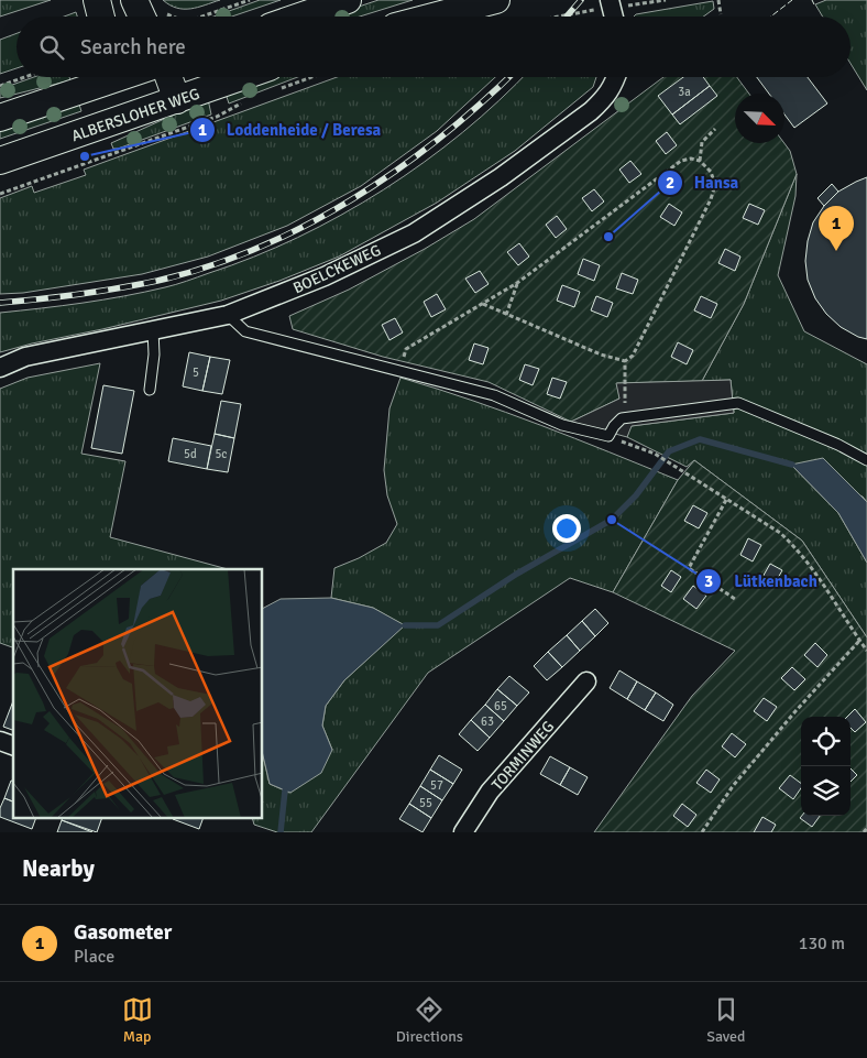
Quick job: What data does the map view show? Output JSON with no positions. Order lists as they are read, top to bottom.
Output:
{
  "streets": {
    "main road": ["ALBERSLOHER WEG"],
    "street": ["BOELCKEWEG", "TORMINWEG"]
  },
  "places": ["Loddenheide / Beresa", "Hansa", "Lütkenbach"],
  "house_numbers": [
    "3a",
    "5",
    "5d",
    "5c",
    "65",
    "63",
    "57",
    "55"
  ],
  "north": "bottom right",
  "page": {
    "search": "Search here",
    "pins": "1",
    "heading": "Nearby",
    "list": [
      {
        "mark": "1",
        "name": "Gasometer",
        "note": "Place",
        "value": "130 m"
      }
    ],
    "nav": ["Map", "Directions", "Saved"]
  }
}
